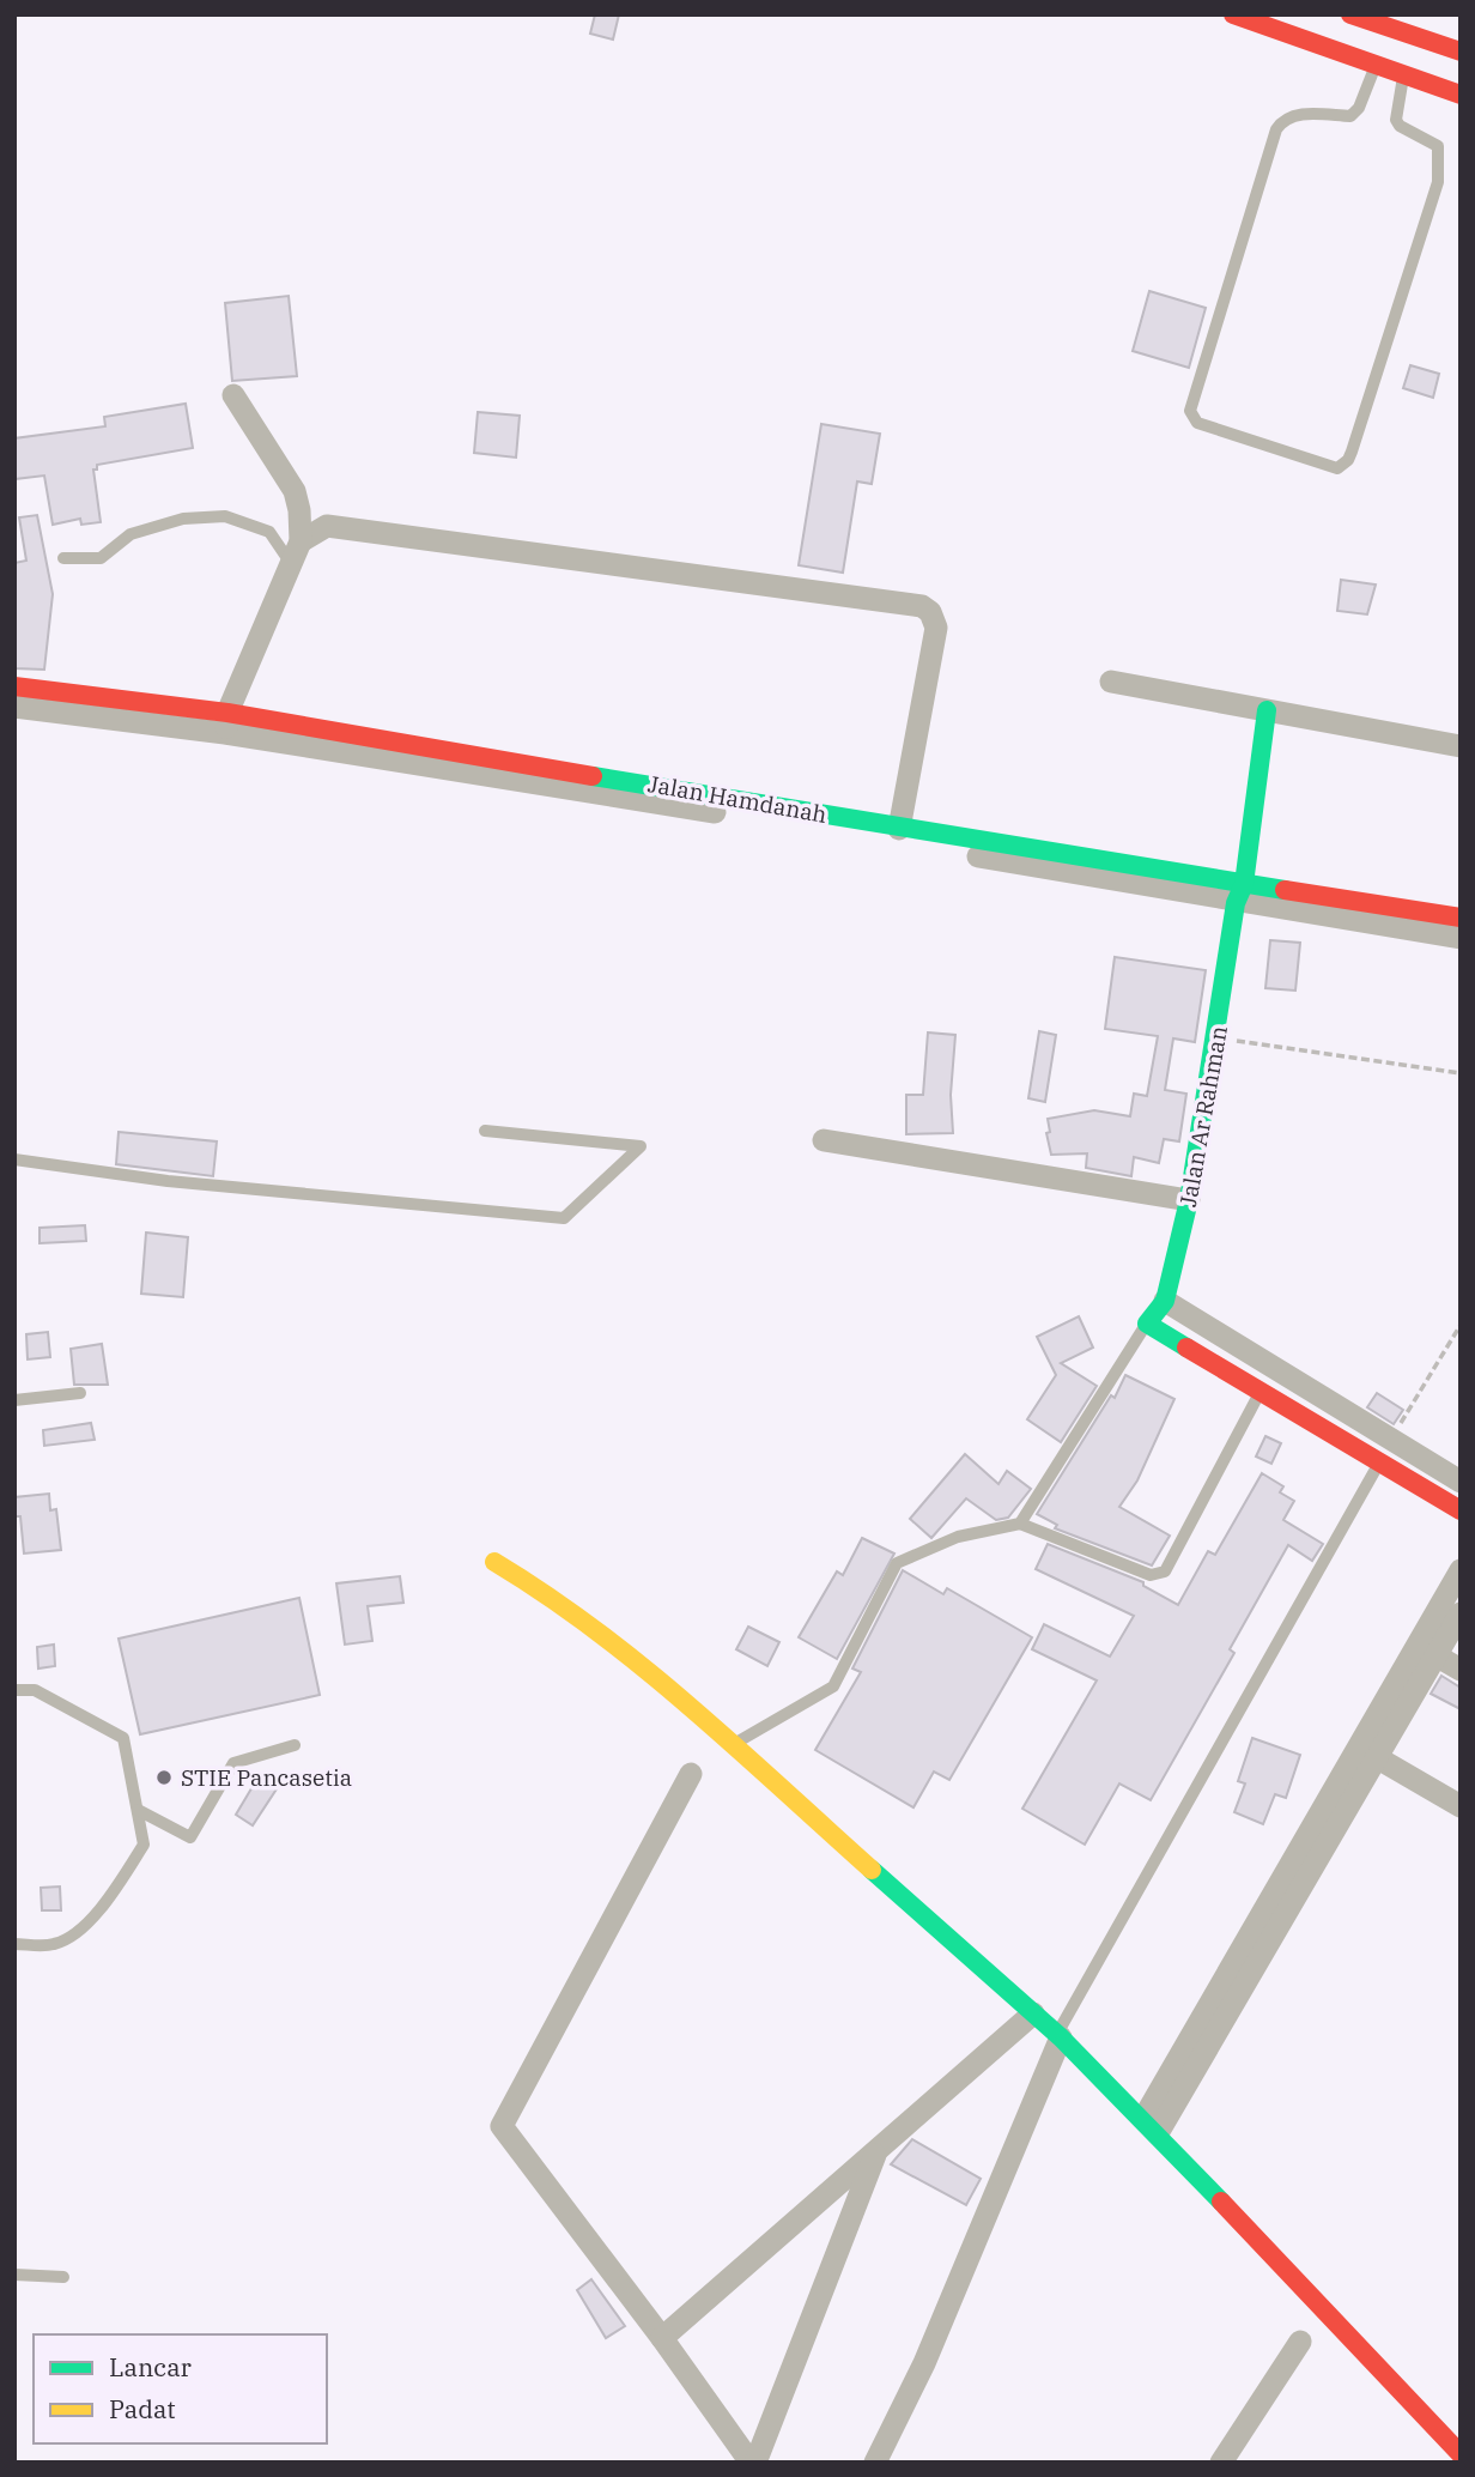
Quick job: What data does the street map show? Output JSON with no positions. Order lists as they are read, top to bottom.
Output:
{
  "streets": {
    "street": ["Jalan Hamdanah", "Jalan Ar Rahman"]
  },
  "crossings": [
    ["Jalan Hamdanah", "Jalan Ar Rahman"]
  ],
  "places": ["STIE Pancasetia"],
  "legend": ["Lancar", "Padat"]
}
